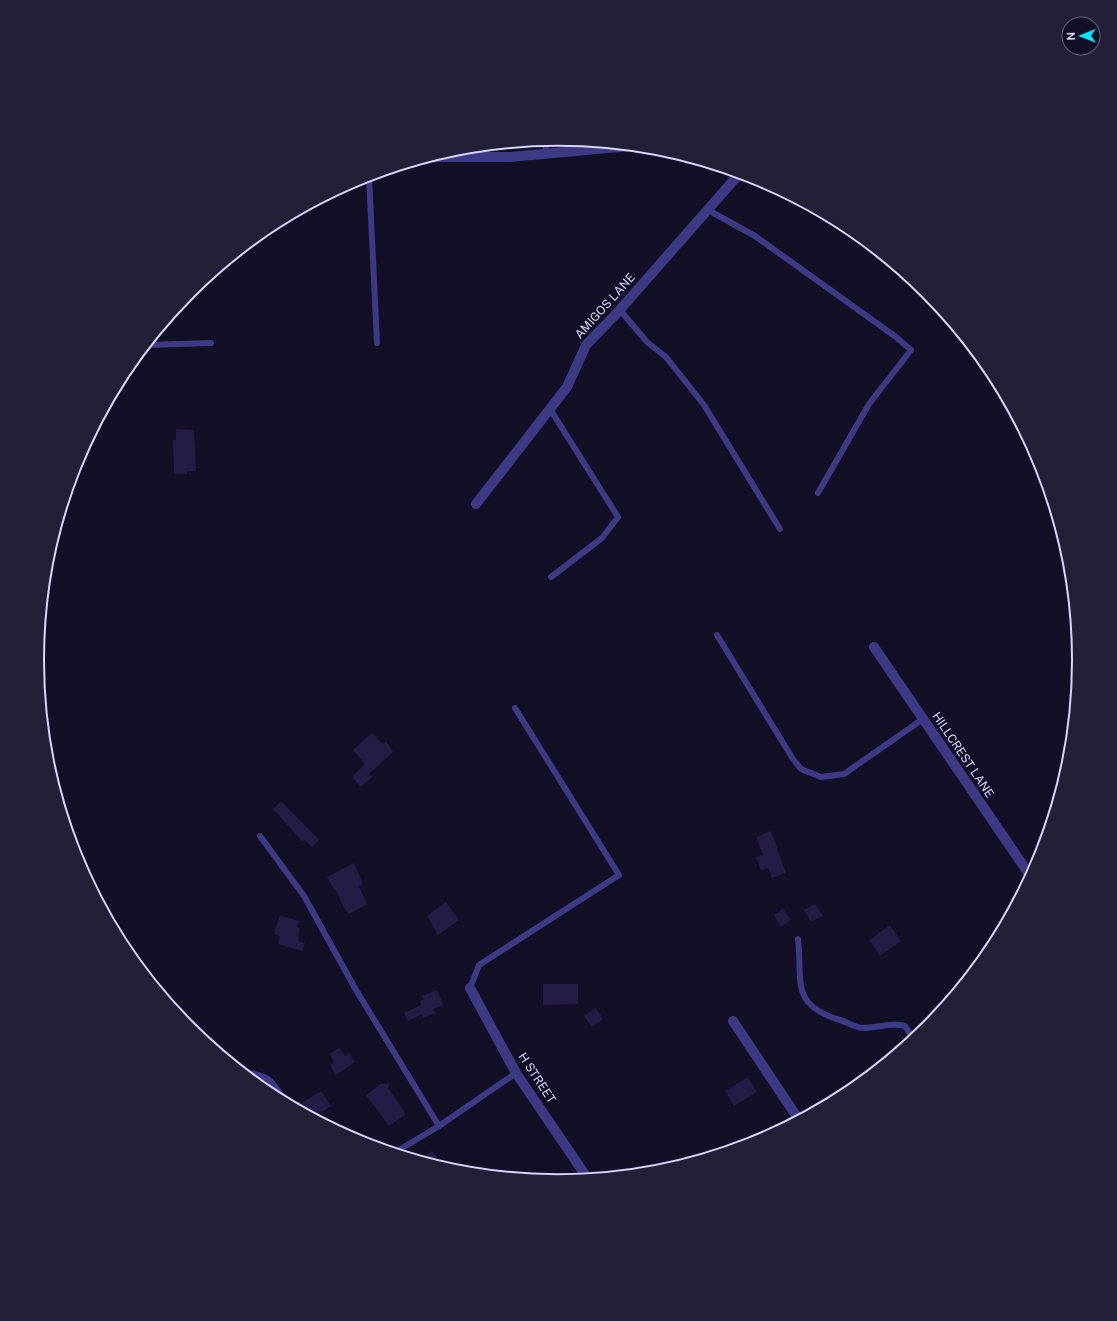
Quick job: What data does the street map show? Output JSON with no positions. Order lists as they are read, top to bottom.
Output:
{
  "streets": {
    "street": ["AMIGOS LANE", "HILLCREST LANE", "H STREET"]
  },
  "north": "left"
}
